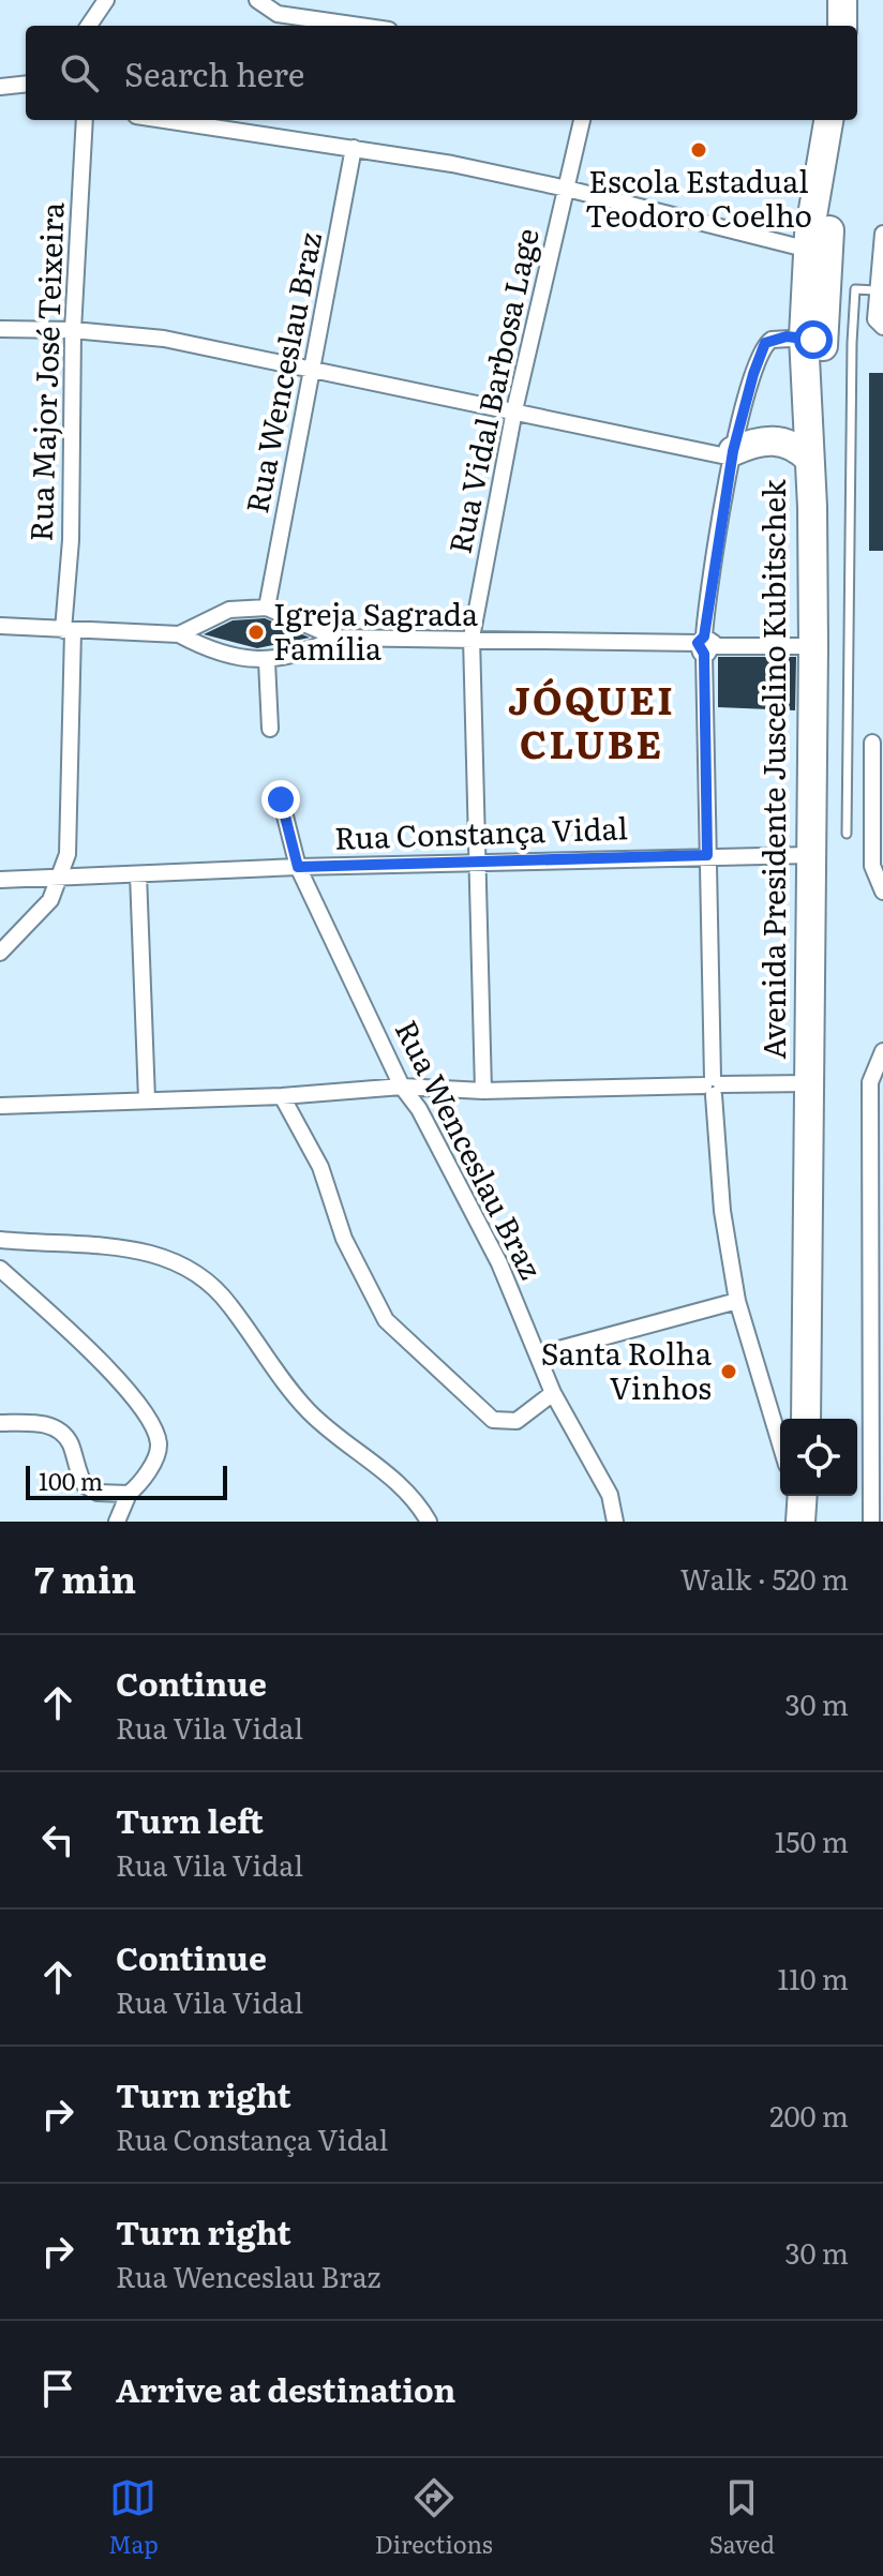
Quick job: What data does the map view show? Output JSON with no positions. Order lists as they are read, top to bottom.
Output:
{
  "streets": {
    "highway": ["Avenida Presidente Juscelino Kubitschek"],
    "street": [
      "Rua Major José Teixeira",
      "Rua Wenceslau Braz",
      "Rua Vidal Barbosa Lage",
      "Rua Constança Vidal"
    ]
  },
  "crossings": [
    ["Rua Major José Teixeira", "Rua Constança Vidal"],
    ["Rua Wenceslau Braz", "Rua Constança Vidal"],
    ["Rua Vidal Barbosa Lage", "Rua Constança Vidal"],
    ["Avenida Presidente Juscelino Kubitschek", "Rua Constança Vidal"]
  ],
  "districts": ["JÓQUEI CLUBE"],
  "places": ["Escola Estadual Teodoro Coelho", "Igreja Sagrada Família", "Santa Rolha Vinhos"],
  "scale_bar": "100 m",
  "page": {
    "search": "Search here",
    "scale": "100 m",
    "heading": ["7 min", "Walk · 520 m"],
    "list": [
      ["Continue", "Rua Vila Vidal", "30 m"],
      ["Turn left", "Rua Vila Vidal", "150 m"],
      ["Continue", "Rua Vila Vidal", "110 m"],
      ["Turn right", "Rua Constança Vidal", "200 m"],
      ["Turn right", "Rua Wenceslau Braz", "30 m"],
      "Arrive at destination"
    ],
    "nav": ["Map", "Directions", "Saved"]
  }
}
